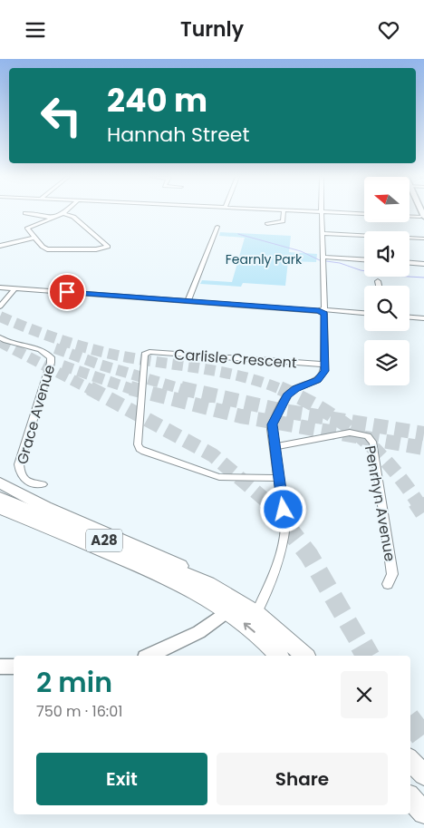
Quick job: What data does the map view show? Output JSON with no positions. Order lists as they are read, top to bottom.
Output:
{
  "streets": {
    "main road": ["A28"],
    "street": ["Carlisle Crescent", "Grace Avenue", "Penrhyn Avenue"]
  },
  "parks": ["Fearnly Park"],
  "north": "left",
  "page": {
    "header": "Turnly",
    "turn": ["240 m", "Hannah Street"],
    "heading": ["2 min", "750 m · 16:01"],
    "buttons": ["Exit", "Share"]
  }
}
